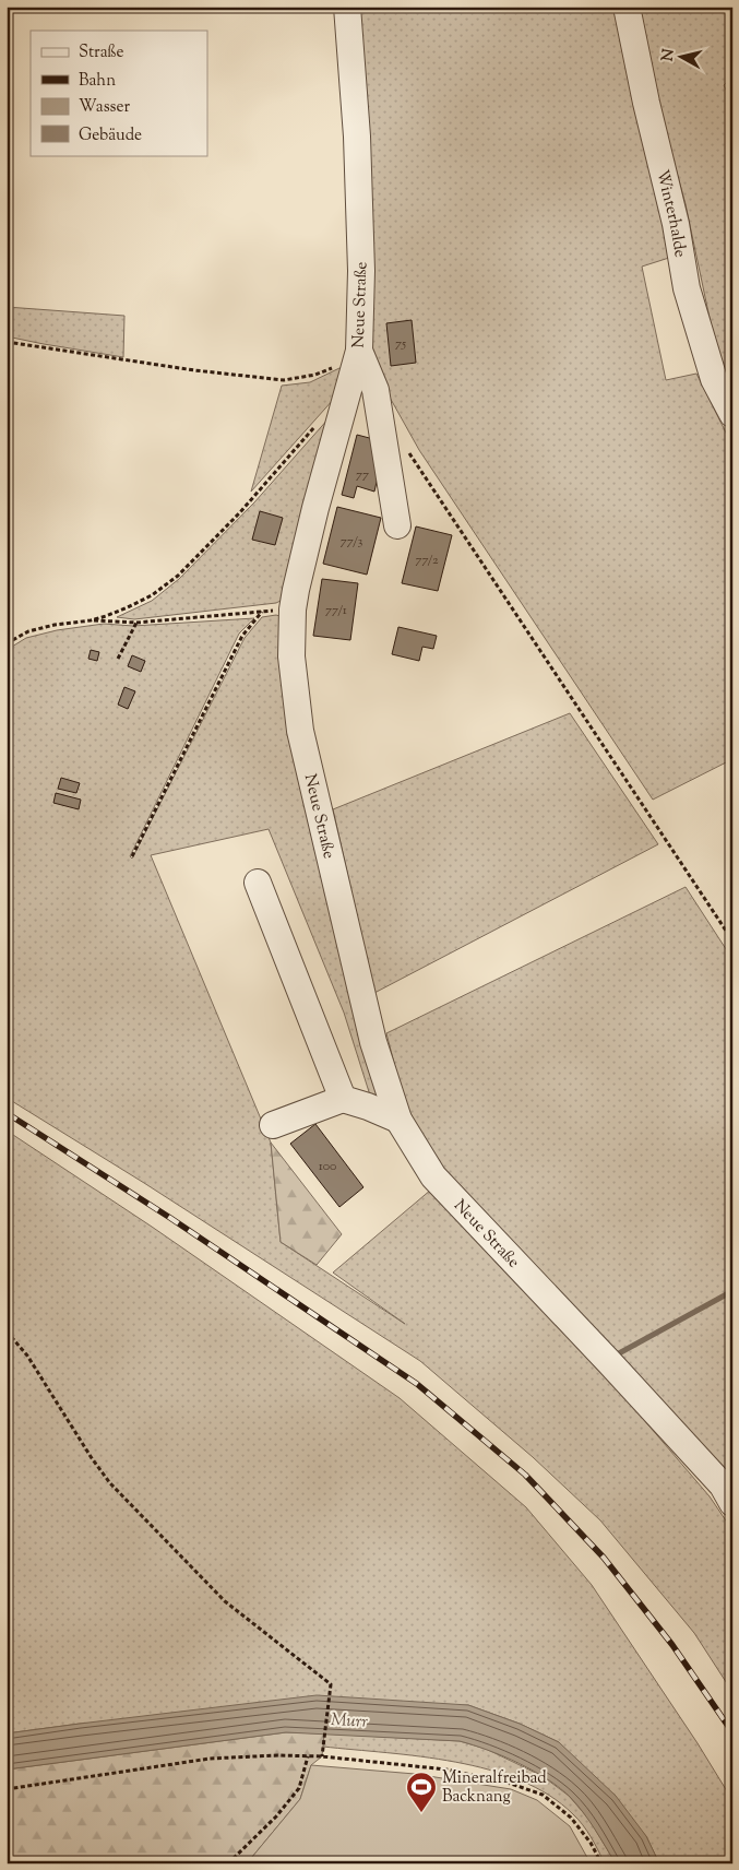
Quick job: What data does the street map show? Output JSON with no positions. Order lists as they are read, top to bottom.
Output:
{
  "streets": {
    "street": ["Winterhalde", "Neue Straße"]
  },
  "water": ["Murr"],
  "places": {
    "sports": ["Mineralfreibad Backnang"]
  },
  "house_numbers": [
    "75",
    "77",
    "77/3",
    "77/2",
    "77/1",
    "100"
  ],
  "legend": [
    "Straße",
    "Bahn",
    "Wasser",
    "Gebäude"
  ],
  "north": "left"
}
